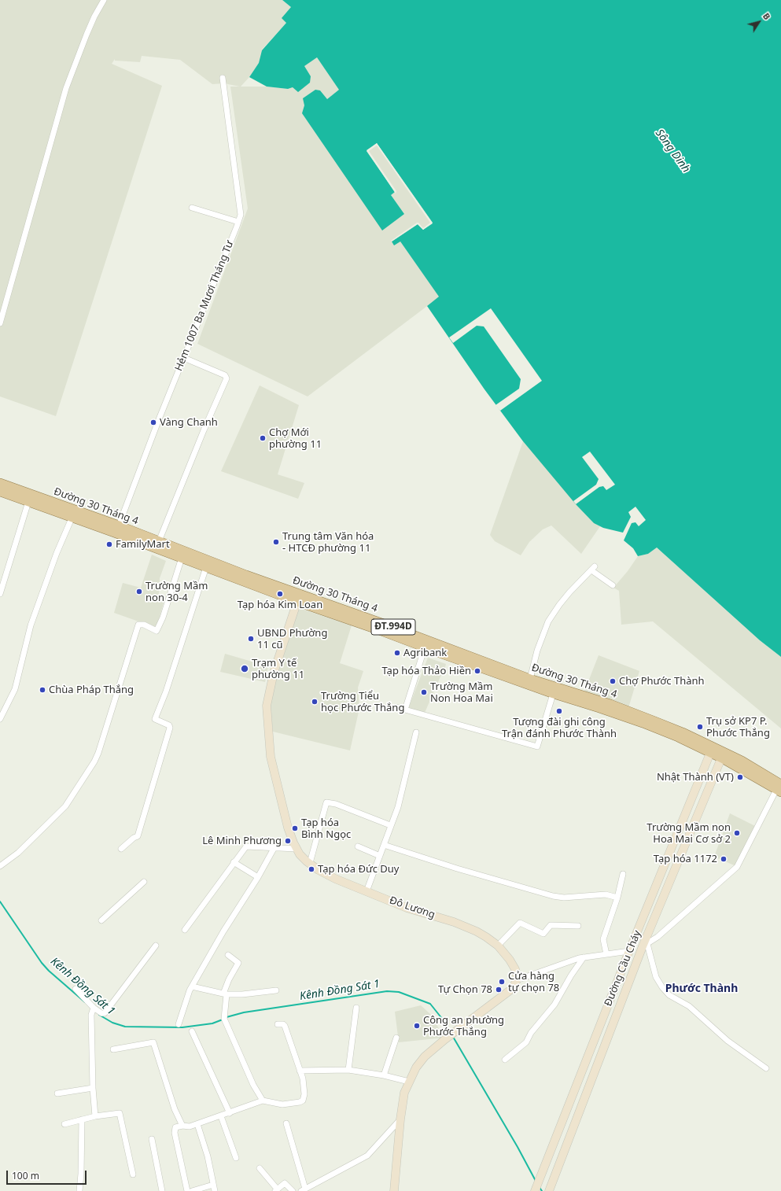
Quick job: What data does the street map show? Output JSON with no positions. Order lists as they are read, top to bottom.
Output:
{
  "streets": {
    "main road": [
      "Đường 30 Tháng 4",
      "ĐT.994D",
      "Đô Lương",
      "Đường Cầu Cháy"
    ],
    "street": ["Hẻm 1007 Ba Mươi Tháng Tư"]
  },
  "crossings": [
    ["Hẻm 1007 Ba Mươi Tháng Tư", "Đường 30 Tháng 4"],
    ["Đường 30 Tháng 4", "Đô Lương"],
    ["Đường 30 Tháng 4", "Đường Cầu Cháy"]
  ],
  "districts": ["Phước Thành"],
  "water": ["Sông Dinh", "Kênh Đồng Sát 1"],
  "places": [
    "Vàng Chanh",
    "Chợ Mới phường 11",
    "Trung tâm Văn hóa - HTCĐ phường 11",
    "FamilyMart",
    "Trường Mầm non 30-4",
    "Tạp hóa Kim Loan",
    "UBND Phường 11 cũ",
    "Agribank",
    "Trạm Y tế phường 11",
    "Tạp hóa Thảo Hiền",
    "Chợ Phước Thành",
    "Chùa Pháp Thắng",
    "Trường Mầm Non Hoa Mai",
    "Trường Tiểu học Phước Thắng",
    "Tượng đài ghi công Trận đánh Phước Thành",
    "Trụ sở KP7 P. Phước Thắng",
    "Nhật Thành (VT)",
    "Tạp hóa Bình Ngọc",
    "Trường Mầm non Hoa Mai Cơ sở 2",
    "Lê Minh Phương",
    "Tạp hóa 1172",
    "Tạp hóa Đức Duy",
    "Cửa hàng tự chọn 78",
    "Tự Chọn 78",
    "Công an phường Phước Thắng"
  ],
  "scale_bar": "100 m",
  "north": "top right"
}
